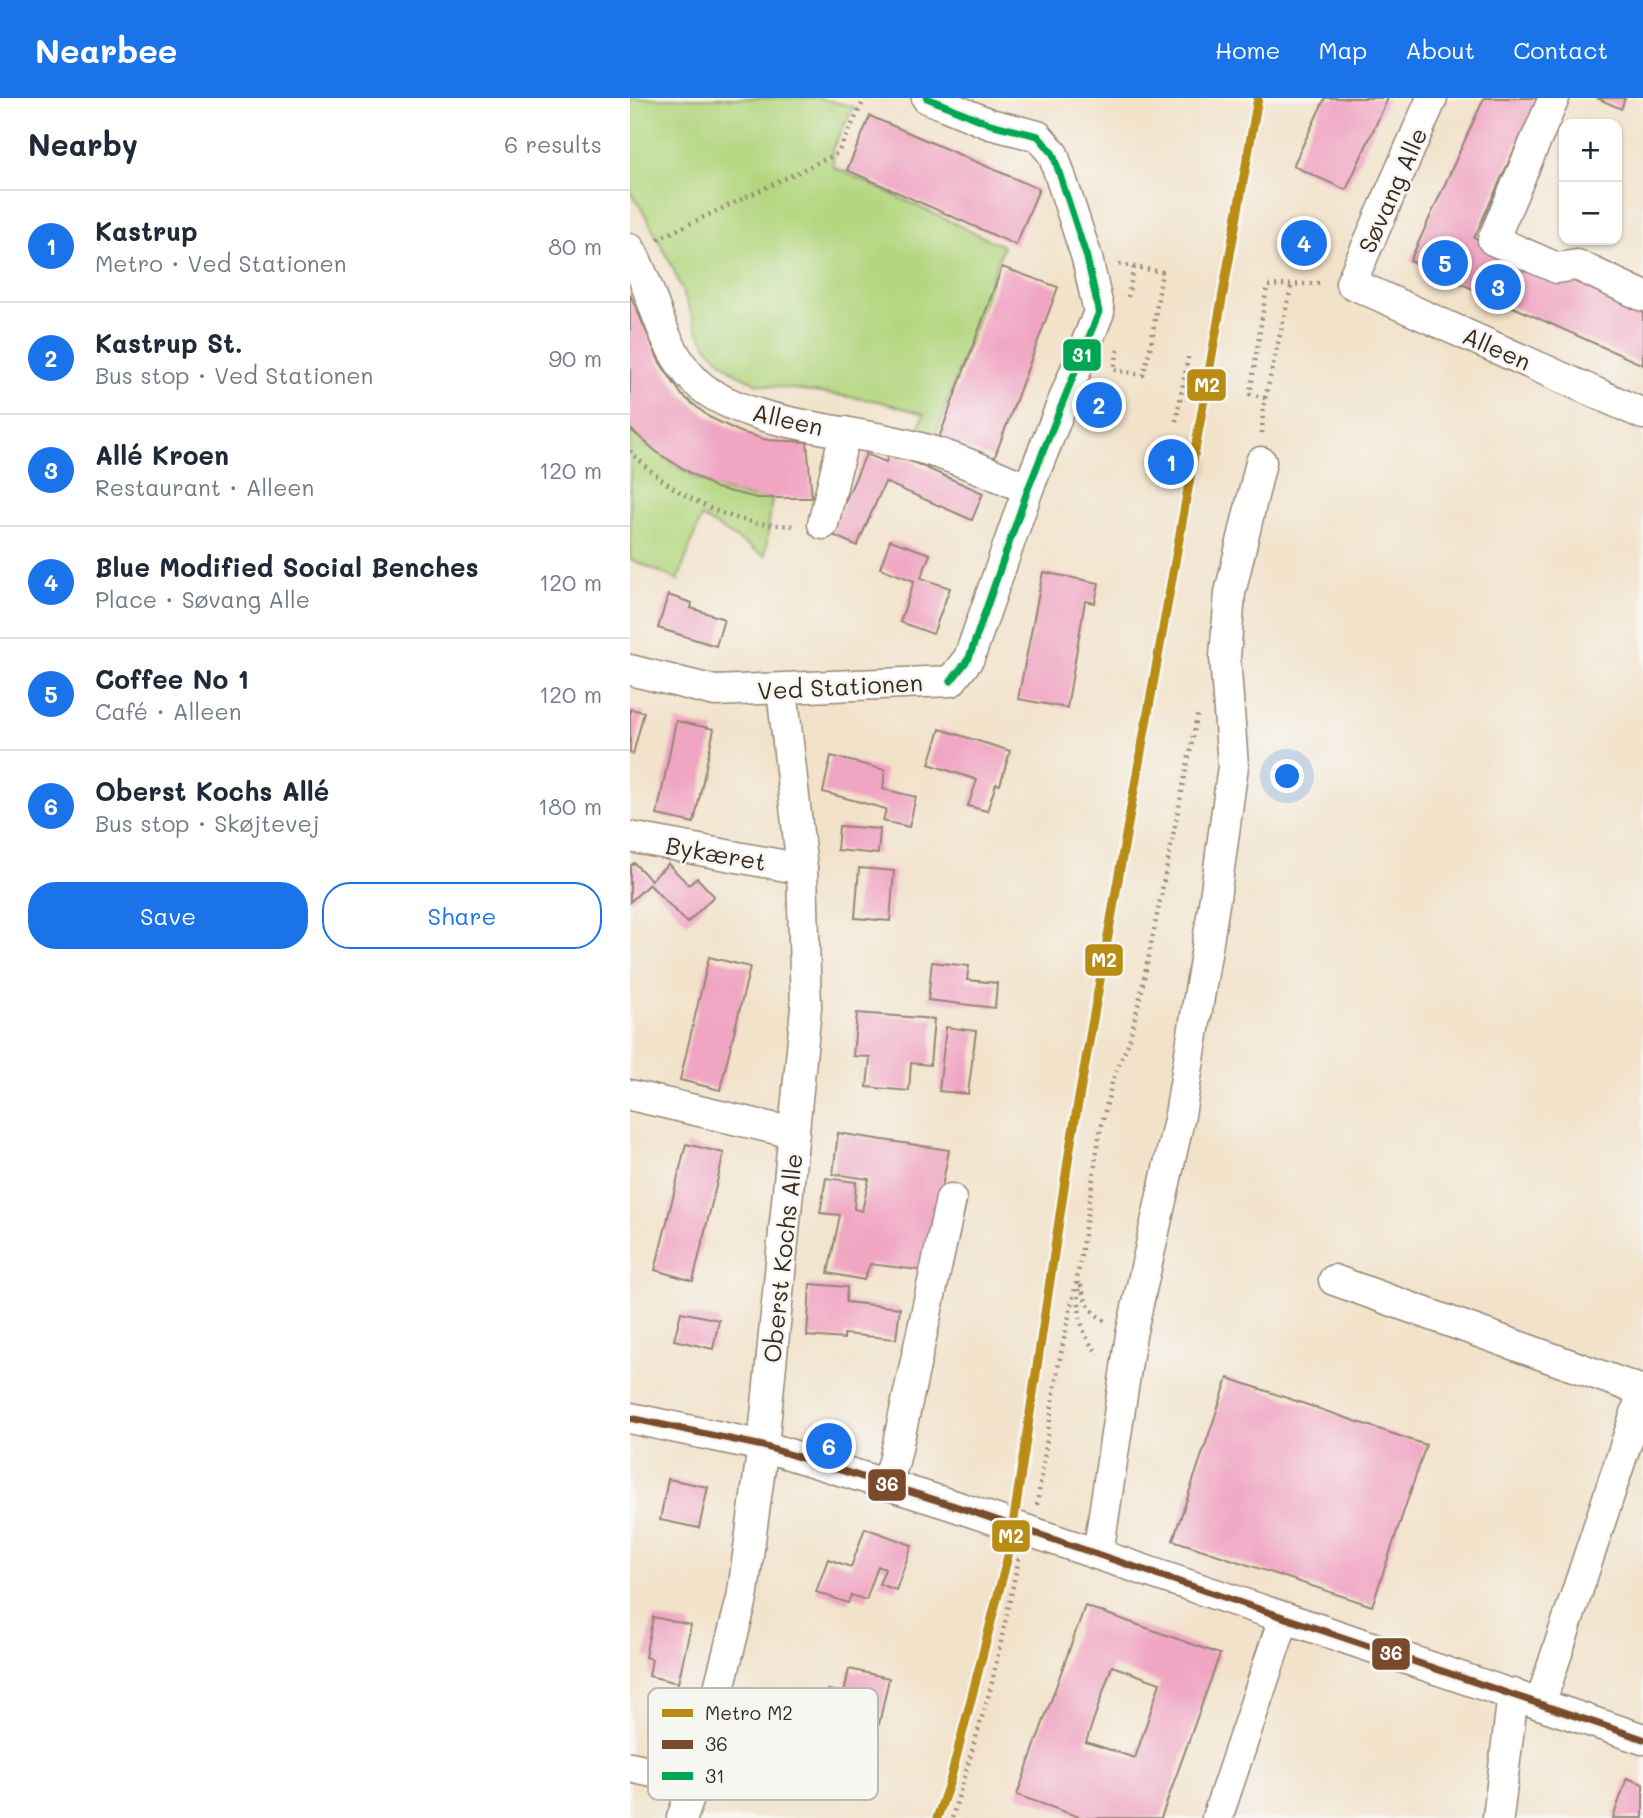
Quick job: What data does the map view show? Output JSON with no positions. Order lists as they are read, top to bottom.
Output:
{
  "streets": {
    "street": [
      "Søvang Alle",
      "Alleen",
      "Ved Stationen",
      "Bykæret",
      "Oberst Kochs Alle"
    ]
  },
  "crossings": [
    ["Søvang Alle", "Alleen"],
    ["Alleen", "Ved Stationen"],
    ["Ved Stationen", "Oberst Kochs Alle"],
    ["Bykæret", "Oberst Kochs Alle"]
  ],
  "lines": ["metro line M2", "transit line 31", "transit line 36"],
  "legend": ["Metro M2", "36", "31"],
  "page": {
    "header": "Nearbee",
    "nav": [
      "Home",
      "Map",
      "About",
      "Contact"
    ],
    "heading": ["Nearby", "6 results"],
    "map_buttons": ["+", "−"],
    "list": [
      {
        "mark": "1",
        "name": "Kastrup",
        "note": "Metro · Ved Stationen",
        "value": "80 m"
      },
      {
        "mark": "2",
        "name": "Kastrup St.",
        "note": "Bus stop · Ved Stationen",
        "value": "90 m"
      },
      {
        "mark": "3",
        "name": "Allé Kroen",
        "note": "Restaurant · Alleen",
        "value": "120 m"
      },
      {
        "mark": "4",
        "name": "Blue Modified Social Benches",
        "note": "Place · Søvang Alle",
        "value": "120 m"
      },
      {
        "mark": "5",
        "name": "Coffee No 1",
        "note": "Café · Alleen",
        "value": "120 m"
      },
      {
        "mark": "6",
        "name": "Oberst Kochs Allé",
        "note": "Bus stop · Skøjtevej",
        "value": "180 m"
      }
    ],
    "pins": [
      "4",
      "5",
      "3",
      "2",
      "1",
      "6"
    ],
    "buttons": ["Save", "Share"]
  }
}
